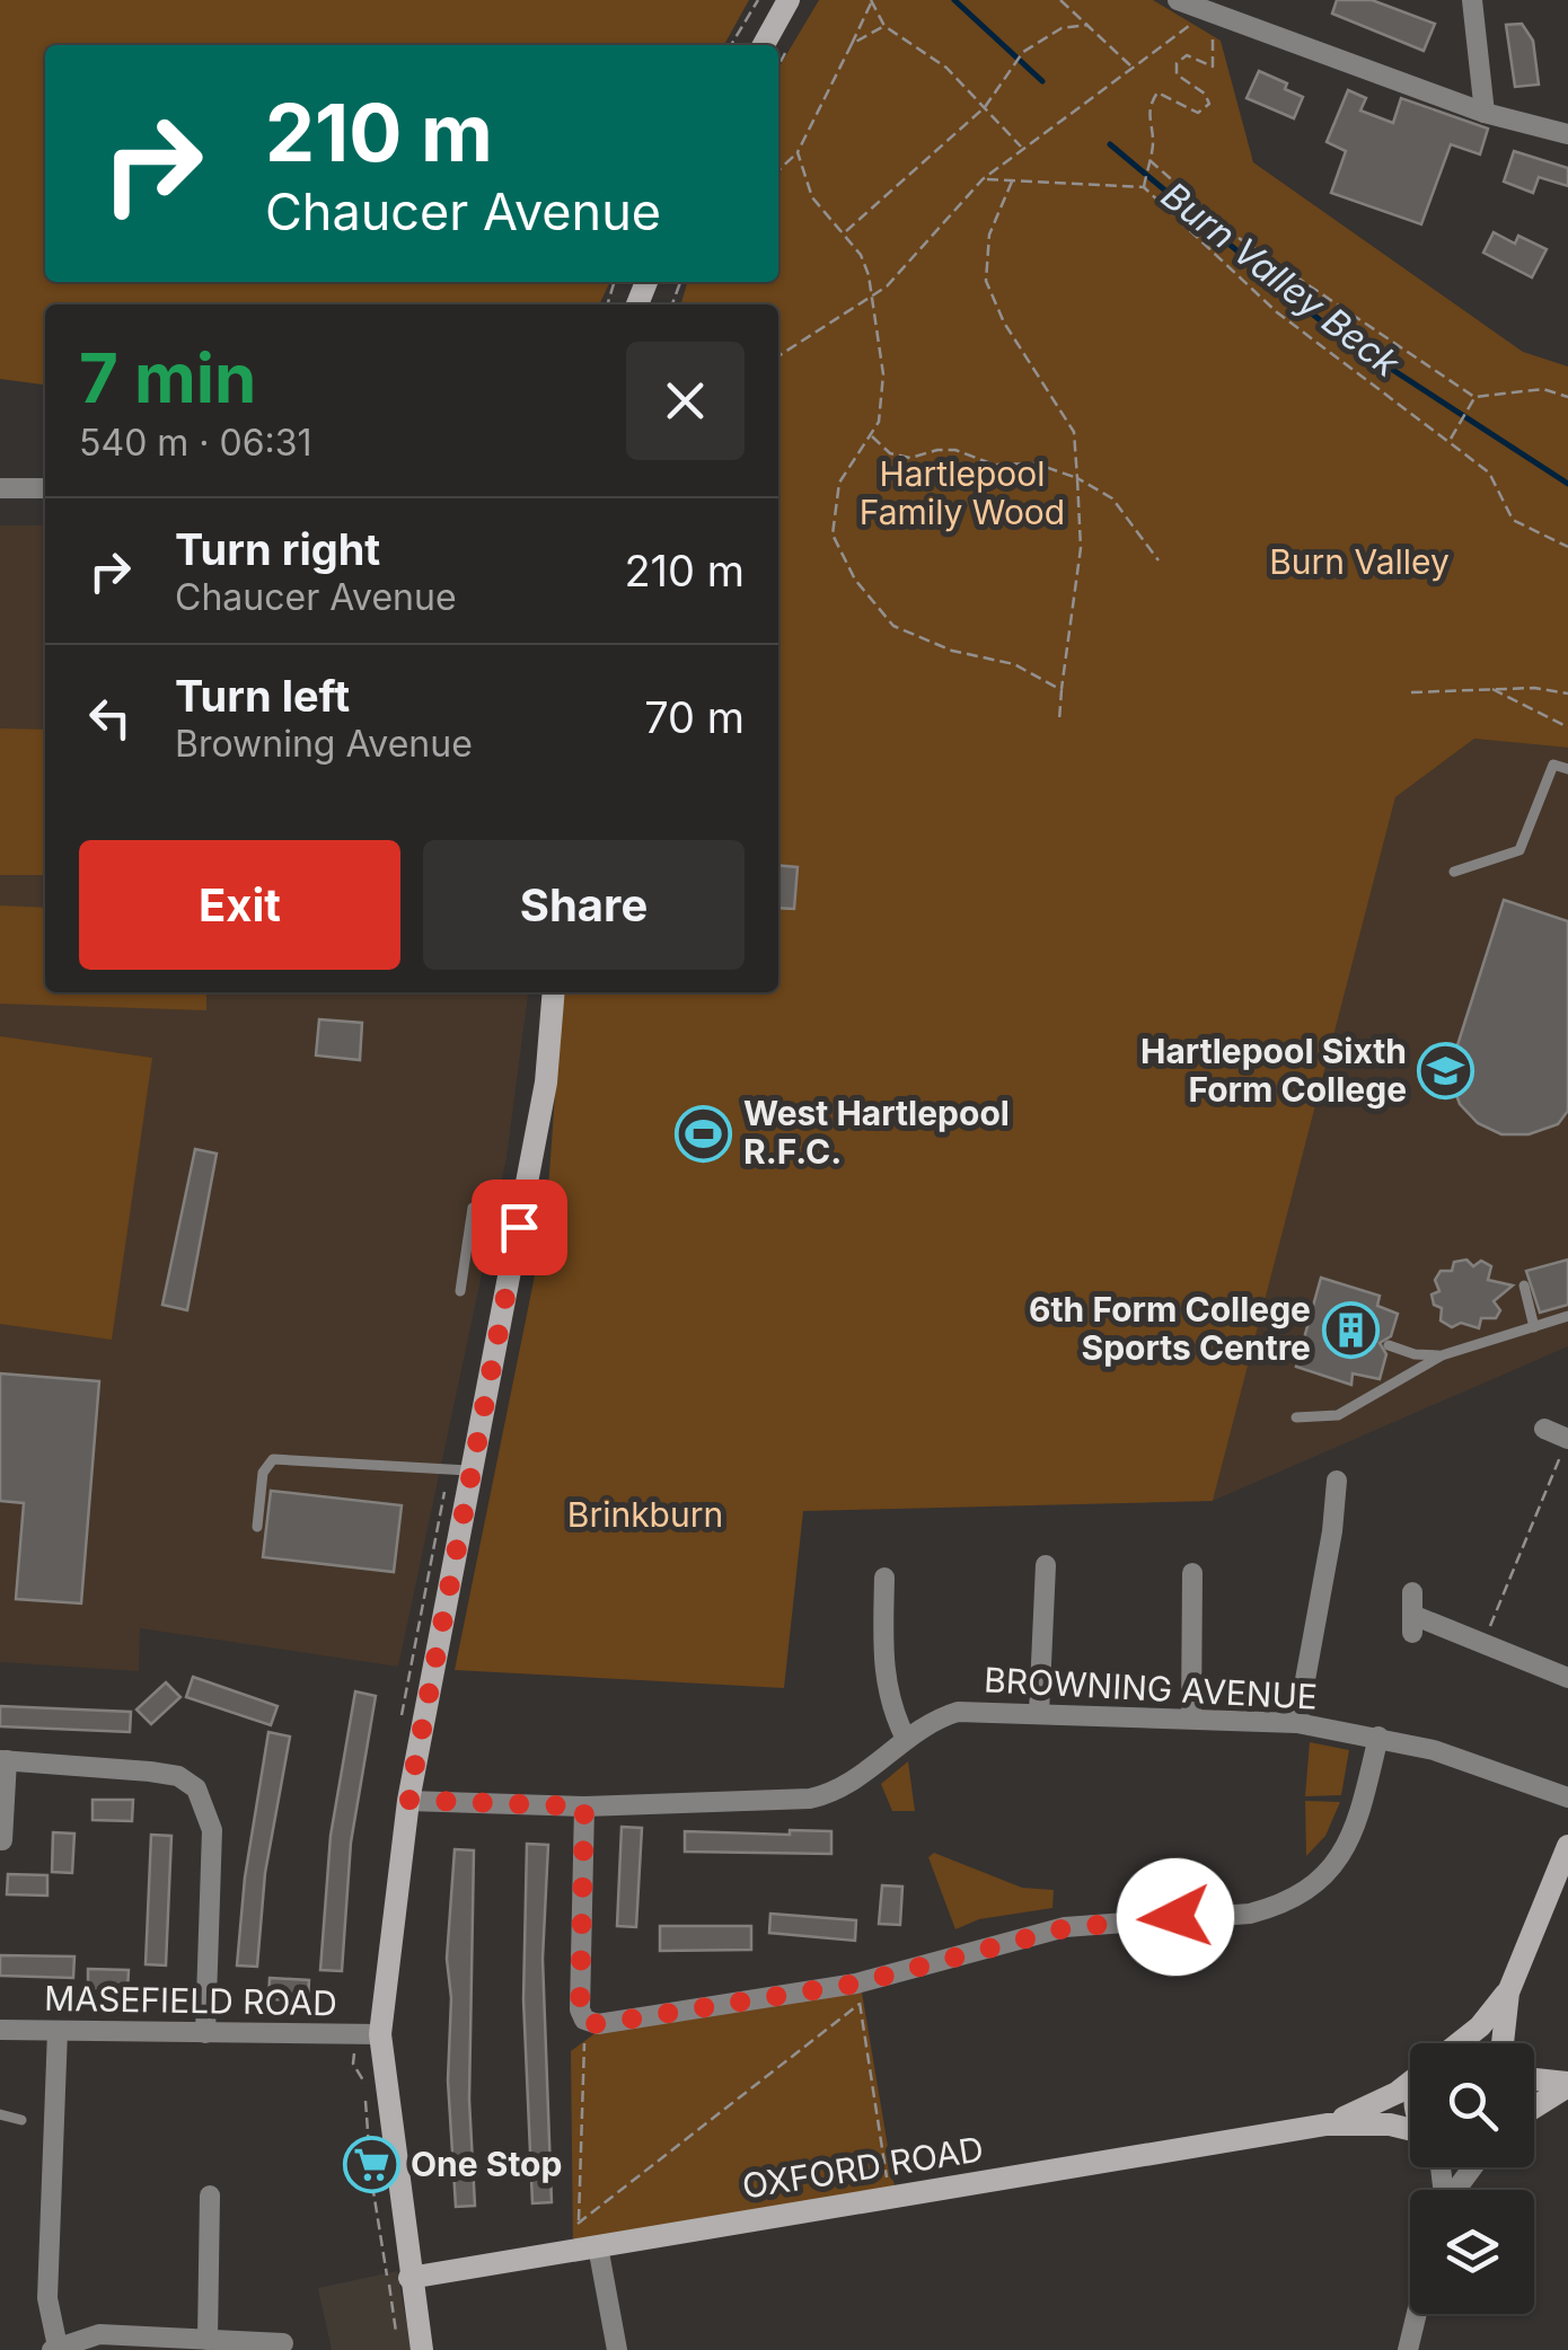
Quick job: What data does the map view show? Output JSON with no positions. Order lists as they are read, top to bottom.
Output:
{
  "streets": {
    "street": ["BROWNING AVENUE", "MASEFIELD ROAD", "OXFORD ROAD"]
  },
  "water": ["Burn Valley Beck"],
  "parks": ["Hartlepool Family Wood", "Burn Valley", "Brinkburn"],
  "places": {
    "school or university": ["Hartlepool Sixth Form College"],
    "sports": ["West Hartlepool R.F.C."],
    "building": ["6th Form College Sports Centre"],
    "supermarket": ["One Stop"]
  },
  "page": {
    "turn": ["210 m", "Chaucer Avenue"],
    "heading": ["7 min", "540 m · 06:31"],
    "list": [
      {
        "name": "Turn right",
        "note": "Chaucer Avenue",
        "value": "210 m"
      },
      {
        "name": "Turn left",
        "note": "Browning Avenue",
        "value": "70 m"
      }
    ],
    "buttons": ["Exit", "Share"]
  }
}
